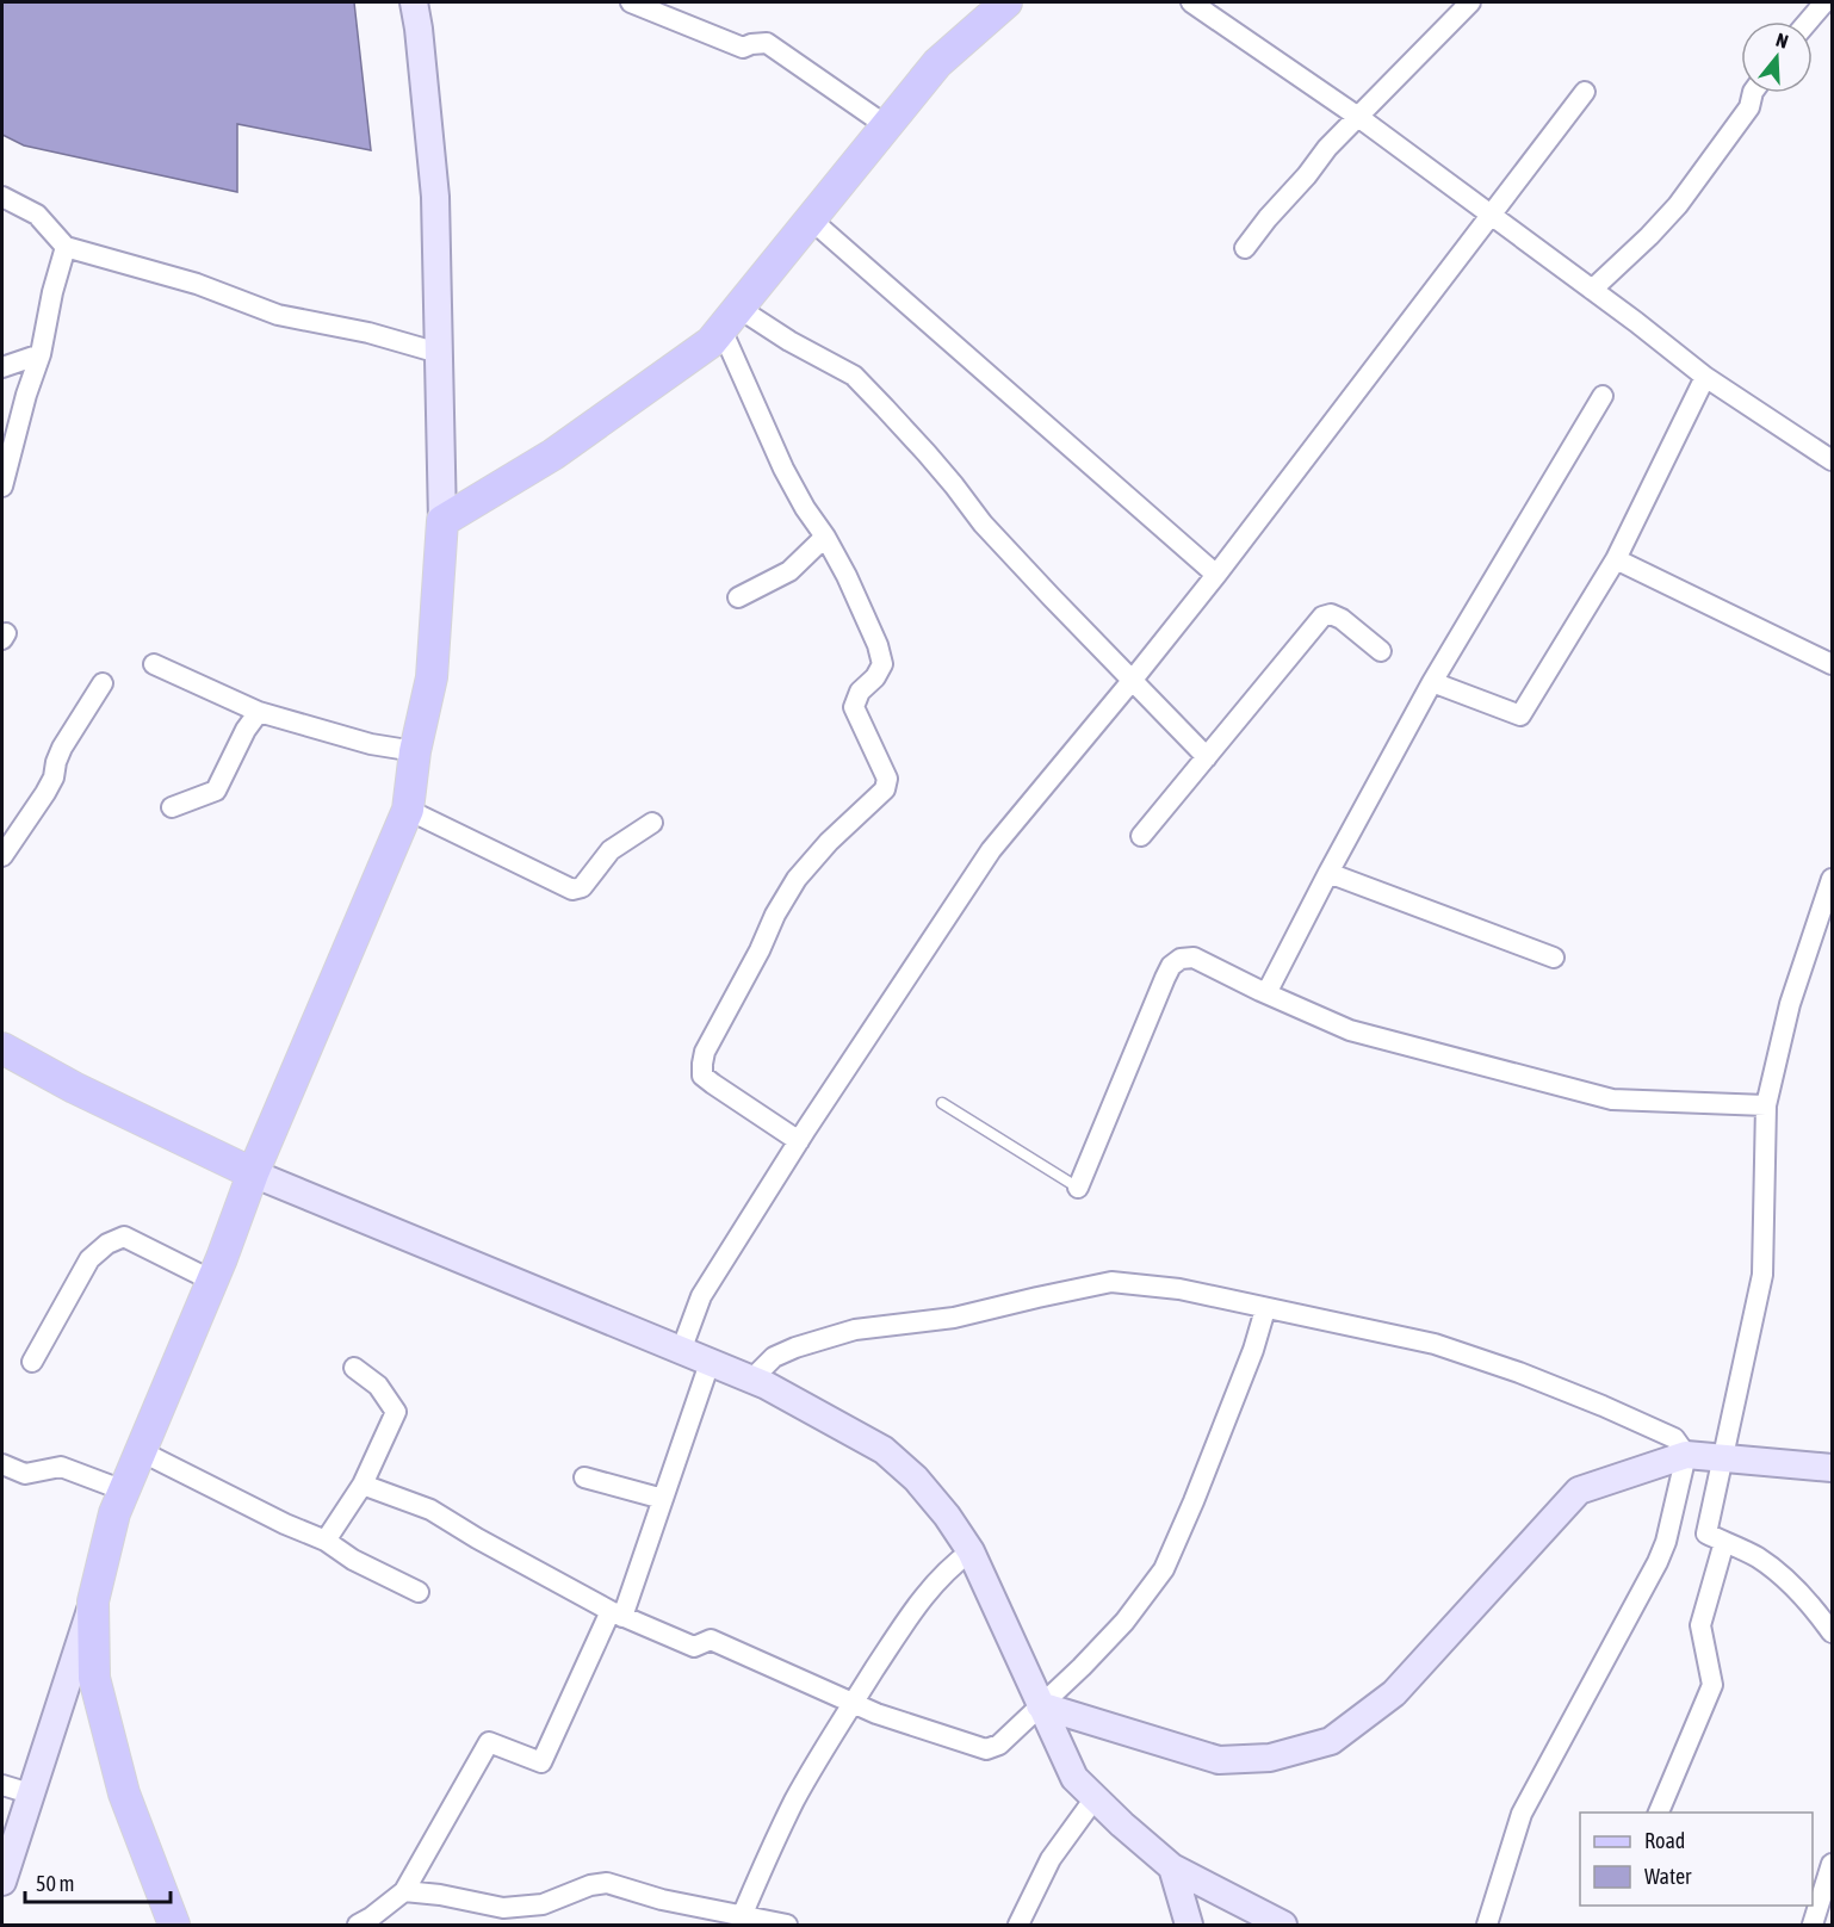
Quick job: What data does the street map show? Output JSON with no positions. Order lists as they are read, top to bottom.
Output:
{
  "legend": ["Road", "Water"],
  "scale_bar": "50 m",
  "north": "top"
}
